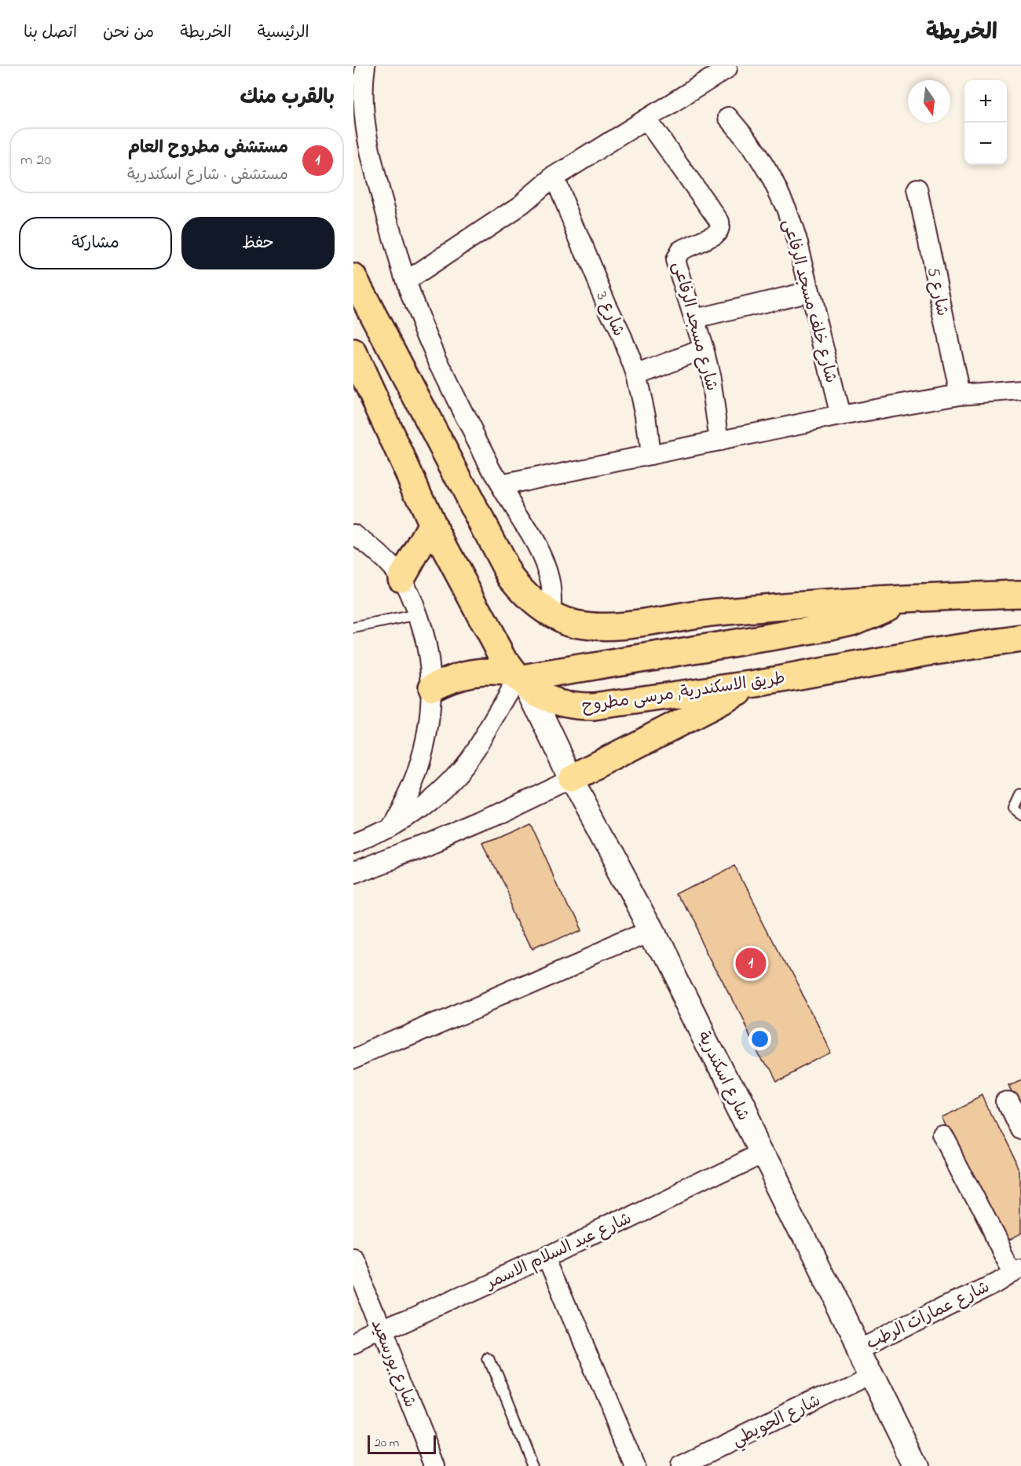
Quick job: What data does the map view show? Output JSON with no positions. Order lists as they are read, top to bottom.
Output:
{
  "streets": {
    "main road": ["طريق الاسكندرية, مرسى مطروح"],
    "street": [
      "شارع 5",
      "شارع خلف مسجد الرفاعى",
      "شارع 3",
      "شارع مسجد الرفاعى",
      "شارع اسكندرية",
      "شارع عبد السلام الاسمر",
      "شارع عمارات الرطب",
      "شارع بورسعيد",
      "شارع الحويطي"
    ]
  },
  "crossings": [
    ["طريق الاسكندرية, مرسى مطروح", "شارع اسكندرية"],
    ["شارع اسكندرية", "شارع عبد السلام الاسمر"],
    ["شارع اسكندرية", "شارع عمارات الرطب"],
    ["شارع اسكندرية", "شارع الحويطي"],
    ["شارع عبد السلام الاسمر", "شارع بورسعيد"]
  ],
  "scale_bar": "20 m",
  "north": "bottom",
  "page": {
    "header": "الخريطة",
    "nav": [
      "الرئيسية",
      "الخريطة",
      "من نحن",
      "اتصل بنا"
    ],
    "heading": "بالقرب منك",
    "map_buttons": ["+", "−"],
    "list": [
      {
        "mark": "1",
        "name": "مستشفى مطروح العام",
        "note": "مستشفى · شارع اسكندرية",
        "value": "20 m"
      }
    ],
    "buttons": ["حفظ", "مشاركة"],
    "pins": "1",
    "scale": "20 m"
  }
}
